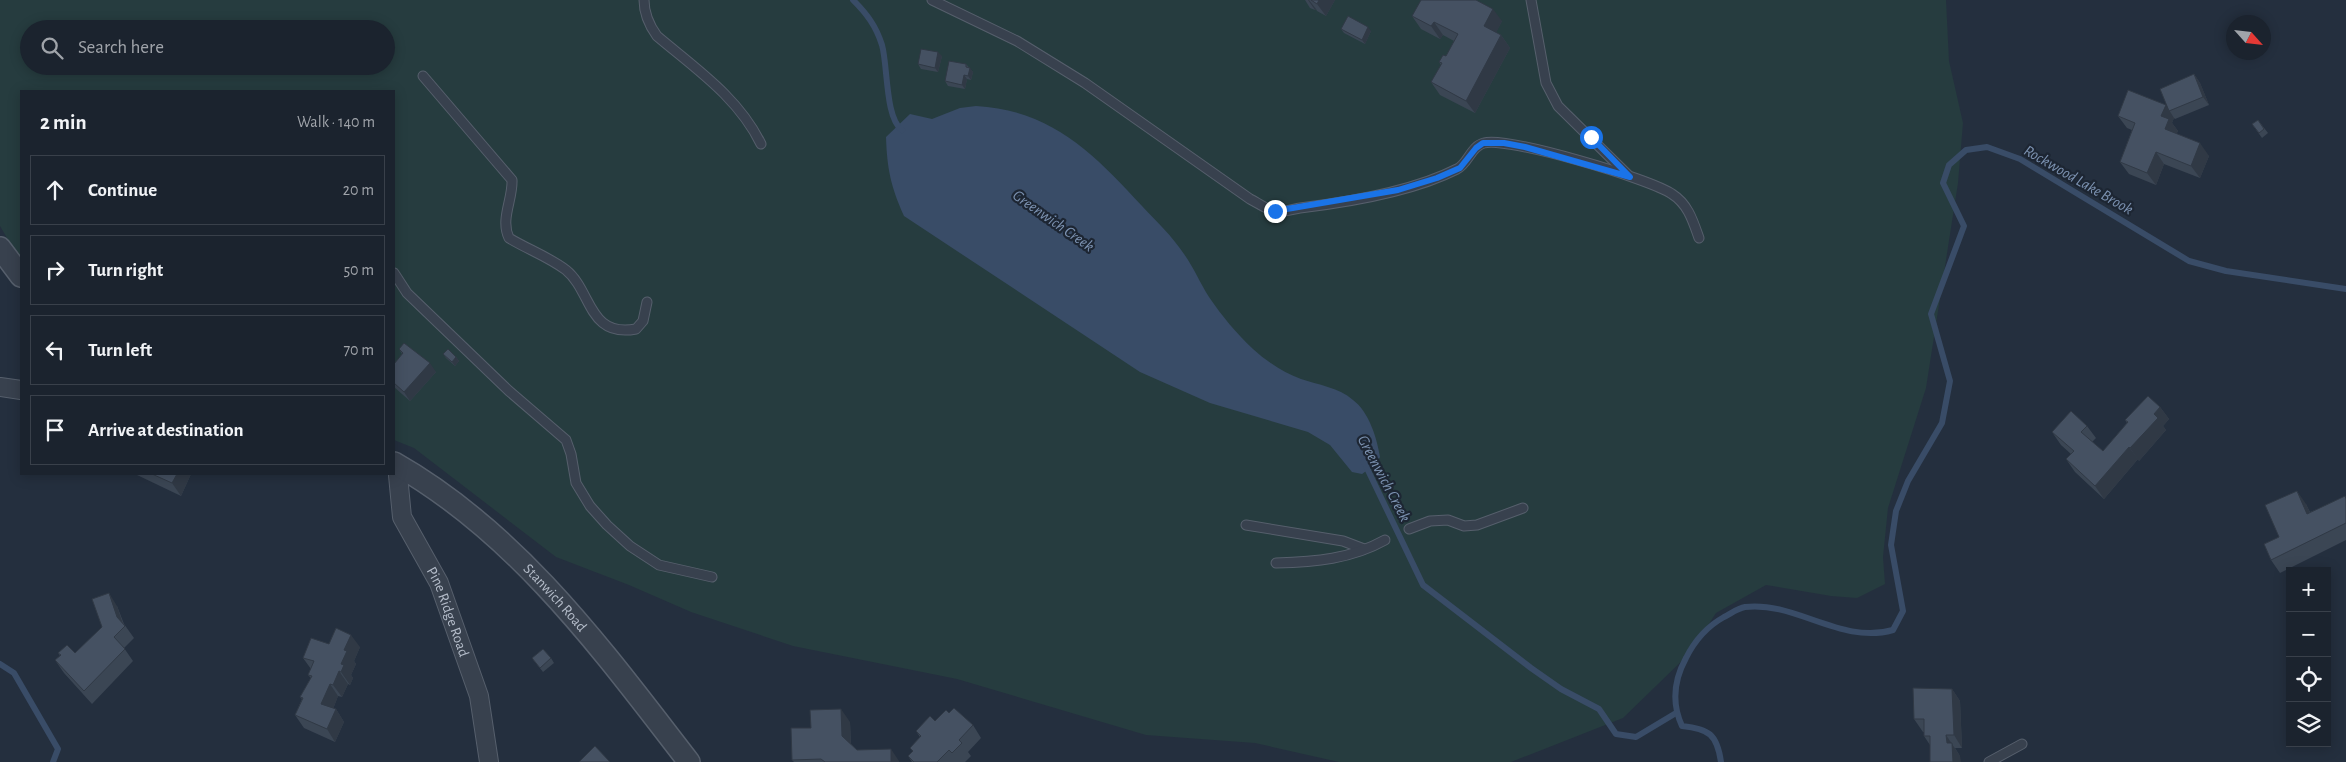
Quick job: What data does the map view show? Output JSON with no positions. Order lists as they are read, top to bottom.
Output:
{
  "streets": {
    "street": ["Stanwich Road", "Pine Ridge Road"]
  },
  "crossings": [
    ["Stanwich Road", "Pine Ridge Road"]
  ],
  "water": ["Rockwood Lake Brook", "Greenwich Creek"],
  "north": "bottom right",
  "page": {
    "search": "Search here",
    "heading": ["2 min", "Walk · 140 m"],
    "list": [
      ["Continue", "20 m"],
      ["Turn right", "50 m"],
      ["Turn left", "70 m"],
      "Arrive at destination"
    ],
    "map_buttons": ["+", "−"]
  }
}
